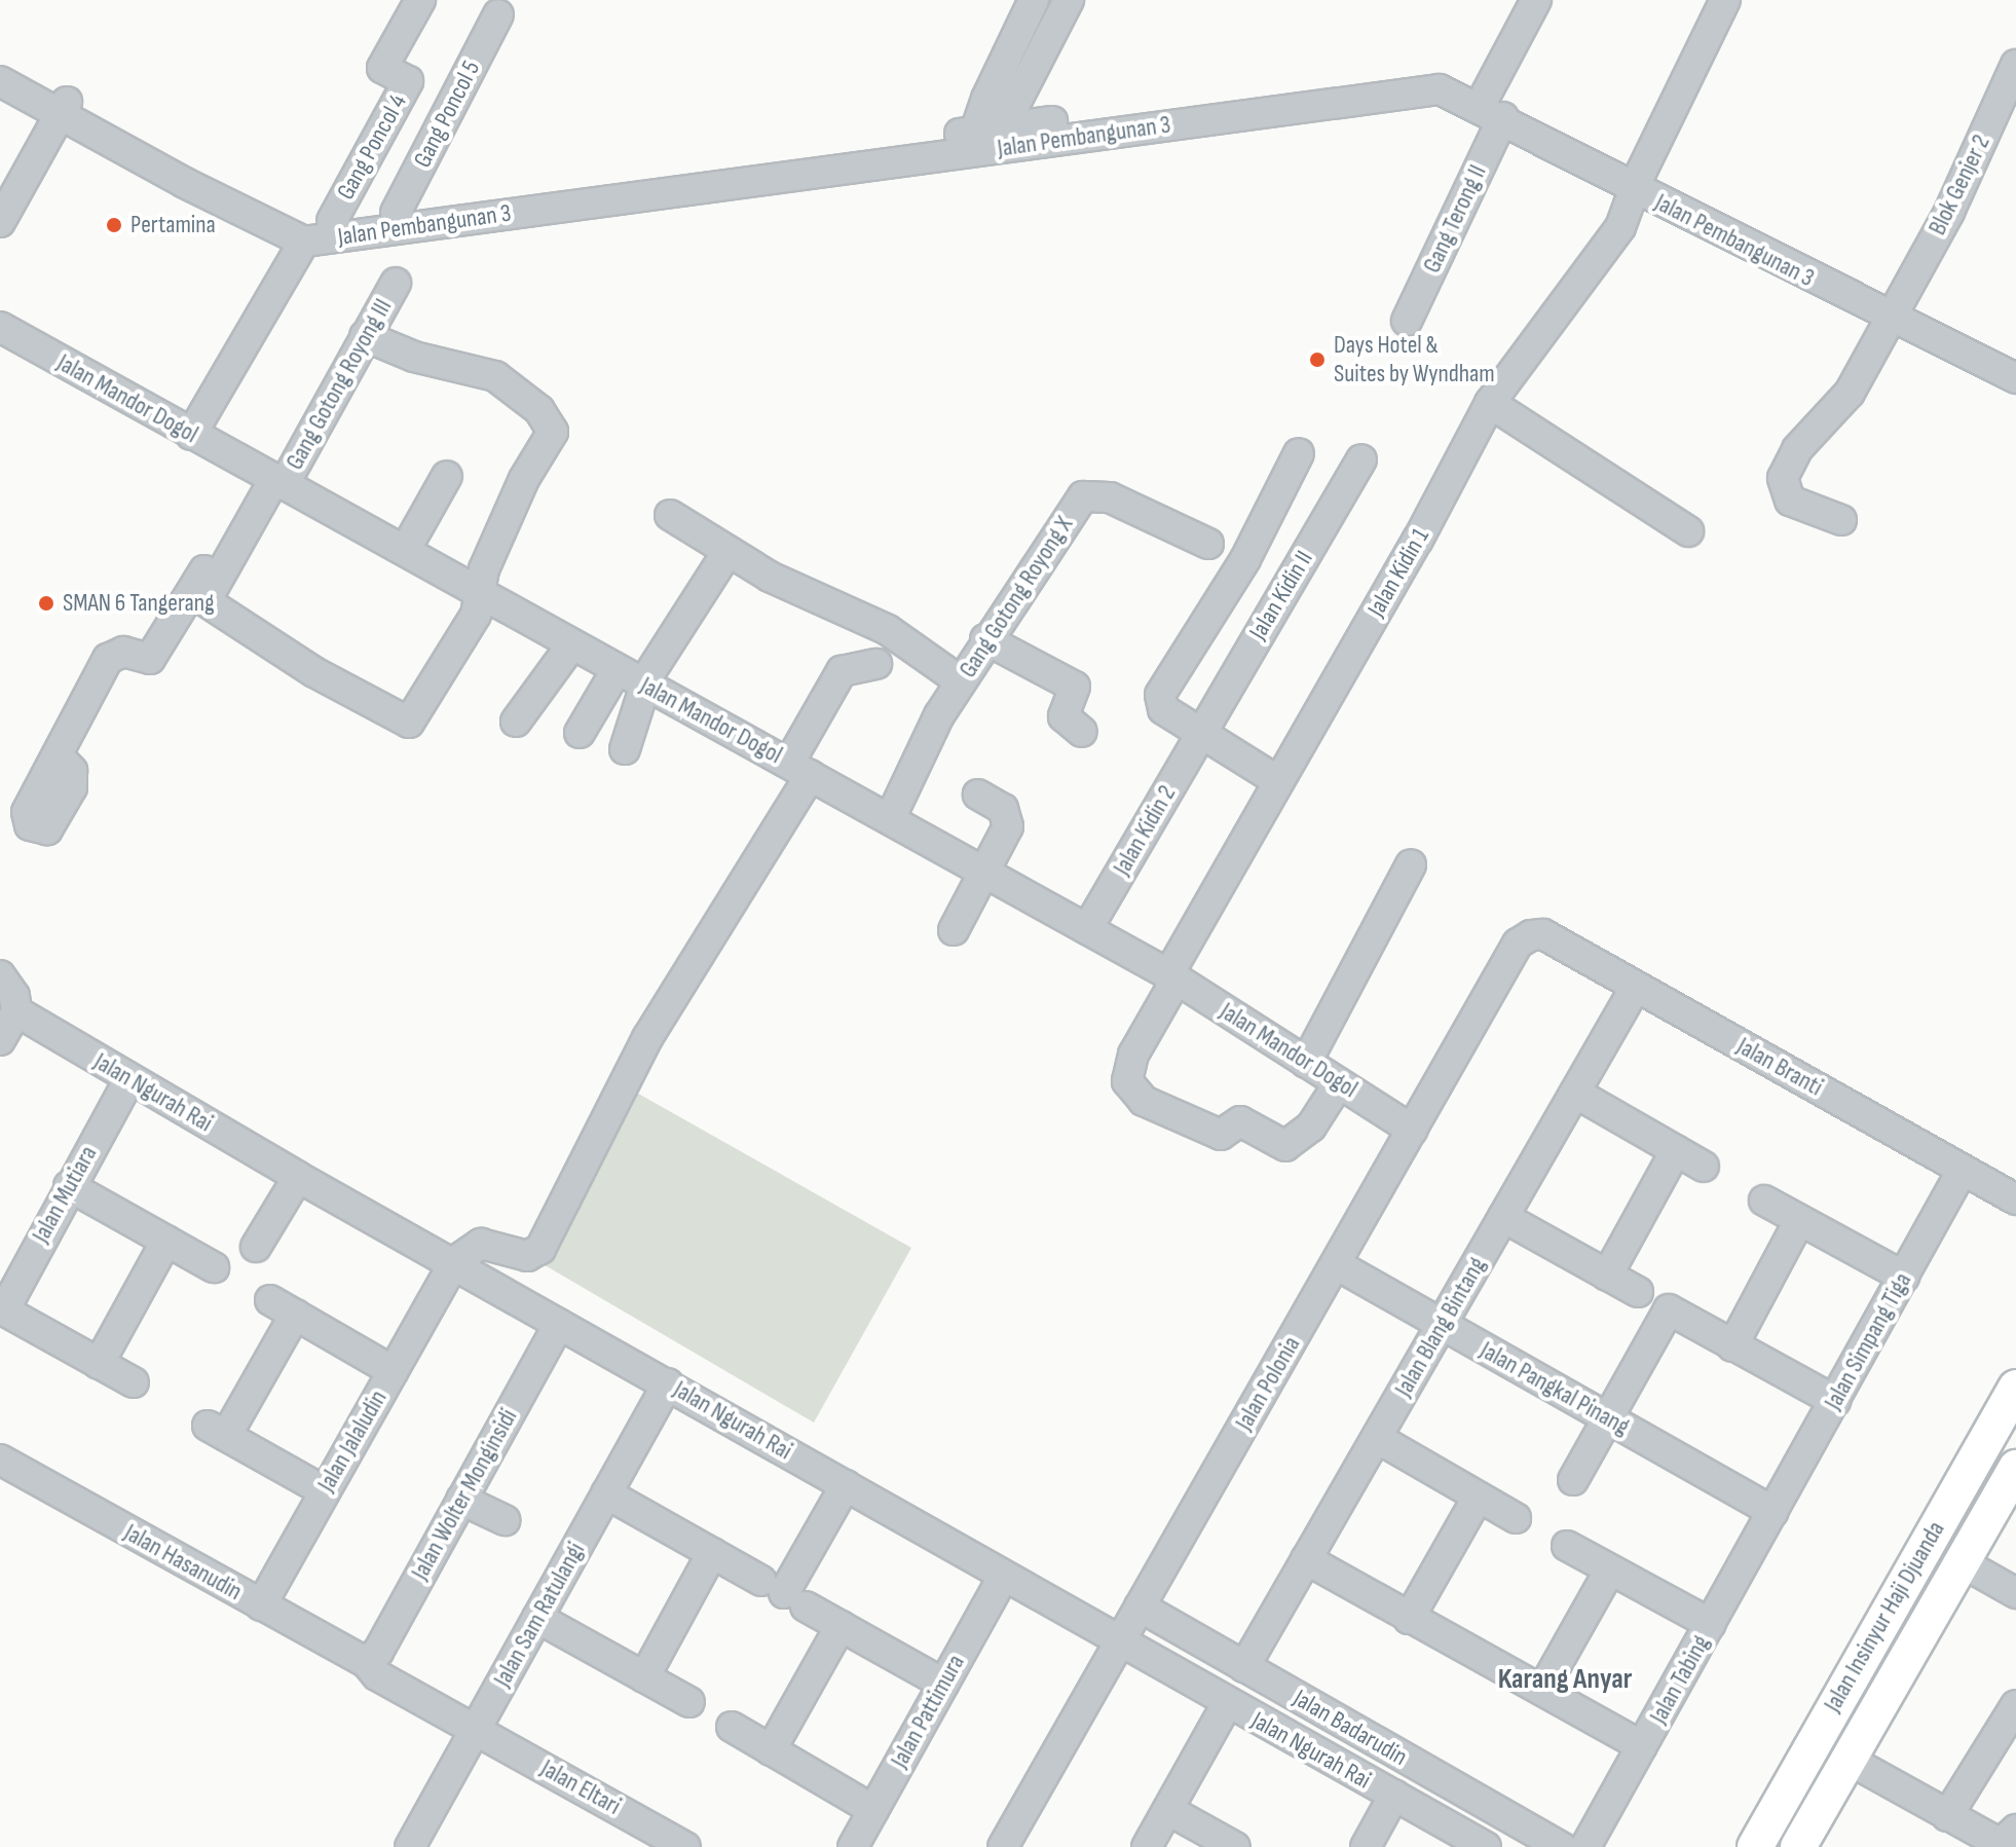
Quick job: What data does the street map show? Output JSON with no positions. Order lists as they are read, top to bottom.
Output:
{
  "streets": {
    "main road": ["Jalan Insinyur Haji Djuanda"],
    "street": [
      "Gang Poncol 5",
      "Jalan Pembangunan 3",
      "Gang Poncol 4",
      "Blok Genjer 2",
      "Gang Terong II",
      "Gang Gotong Royong III",
      "Jalan Mandor Dogol",
      "Jalan Kidin 1",
      "Jalan Kidin II",
      "Gang Gotong Royong X",
      "Jalan Kidin 2",
      "Jalan Branti",
      "Jalan Ngurah Rai",
      "Jalan Mutiara",
      "Jalan Blang Bintang",
      "Jalan Simpang Tiga",
      "Jalan Polonia",
      "Jalan Pangkal Pinang",
      "Jalan Jalaludin",
      "Jalan Wolter Monginsidi",
      "Jalan Hasanudin",
      "Jalan Sam Ratulangi",
      "Jalan Tabing",
      "Jalan Pattimura",
      "Jalan Badarudin",
      "Jalan Eltari"
    ]
  },
  "crossings": [
    ["Gang Poncol 5", "Jalan Pembangunan 3"],
    ["Jalan Pembangunan 3", "Gang Poncol 4"],
    ["Jalan Pembangunan 3", "Blok Genjer 2"],
    ["Jalan Pembangunan 3", "Gang Terong II"],
    ["Jalan Pembangunan 3", "Jalan Kidin 1"],
    ["Gang Gotong Royong III", "Jalan Mandor Dogol"],
    ["Jalan Mandor Dogol", "Jalan Kidin 1"],
    ["Jalan Mandor Dogol", "Gang Gotong Royong X"],
    ["Jalan Mandor Dogol", "Jalan Kidin 2"],
    ["Jalan Mandor Dogol", "Jalan Polonia"],
    ["Jalan Kidin II", "Jalan Kidin 2"],
    ["Jalan Branti", "Jalan Blang Bintang"],
    ["Jalan Branti", "Jalan Simpang Tiga"],
    ["Jalan Branti", "Jalan Polonia"],
    ["Jalan Ngurah Rai", "Jalan Mutiara"],
    ["Jalan Ngurah Rai", "Jalan Polonia"],
    ["Jalan Ngurah Rai", "Jalan Jalaludin"],
    ["Jalan Ngurah Rai", "Jalan Wolter Monginsidi"],
    ["Jalan Ngurah Rai", "Jalan Sam Ratulangi"],
    ["Jalan Ngurah Rai", "Jalan Pattimura"],
    ["Jalan Blang Bintang", "Jalan Pangkal Pinang"],
    ["Jalan Blang Bintang", "Jalan Badarudin"],
    ["Jalan Simpang Tiga", "Jalan Pangkal Pinang"],
    ["Jalan Simpang Tiga", "Jalan Tabing"],
    ["Jalan Polonia", "Jalan Pangkal Pinang"],
    ["Jalan Polonia", "Jalan Badarudin"],
    ["Jalan Pangkal Pinang", "Jalan Tabing"],
    ["Jalan Jalaludin", "Jalan Hasanudin"],
    ["Jalan Wolter Monginsidi", "Jalan Hasanudin"],
    ["Jalan Hasanudin", "Jalan Sam Ratulangi"],
    ["Jalan Hasanudin", "Jalan Eltari"],
    ["Jalan Sam Ratulangi", "Jalan Eltari"]
  ],
  "districts": ["Karang Anyar"],
  "places": ["Pertamina", "Days Hotel & Suites by Wyndham", "SMAN 6 Tangerang"]
}
